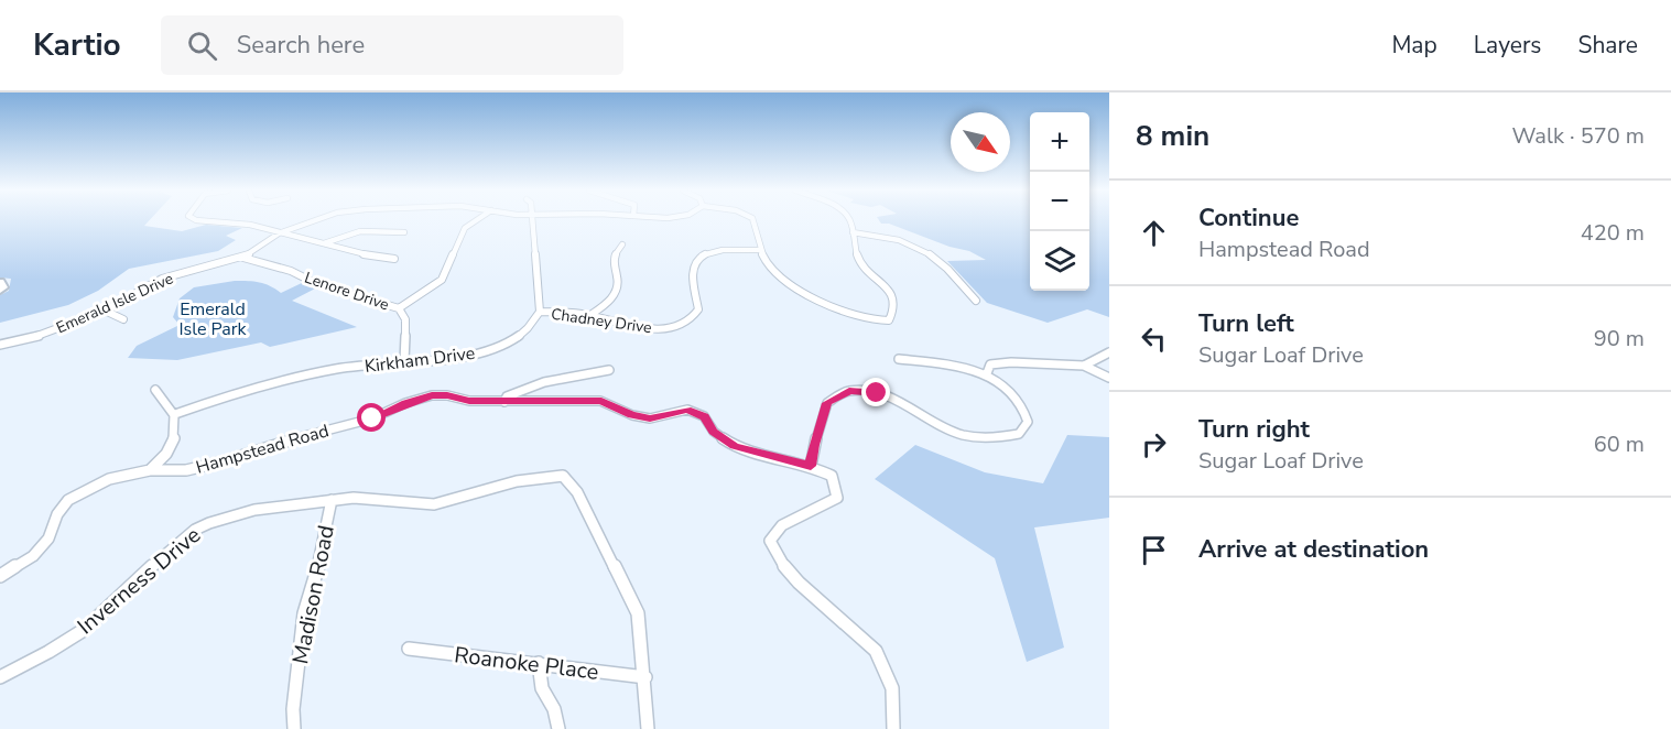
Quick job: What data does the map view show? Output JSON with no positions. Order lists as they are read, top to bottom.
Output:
{
  "streets": {
    "street": [
      "Lenore Drive",
      "Emerald Isle Drive",
      "Chadney Drive",
      "Kirkham Drive",
      "Hampstead Road",
      "Inverness Drive",
      "Madison Road",
      "Roanoke Place"
    ]
  },
  "crossings": [
    ["Lenore Drive", "Emerald Isle Drive"],
    ["Lenore Drive", "Kirkham Drive"],
    ["Chadney Drive", "Kirkham Drive"],
    ["Inverness Drive", "Madison Road"],
    ["Inverness Drive", "Roanoke Place"]
  ],
  "parks": ["Emerald Isle Park"],
  "north": "bottom right",
  "page": {
    "header": "Kartio",
    "search": "Search here",
    "nav": ["Map", "Layers", "Share"],
    "heading": ["8 min", "Walk · 570 m"],
    "map_buttons": ["+", "−"],
    "list": [
      ["Continue", "Hampstead Road", "420 m"],
      ["Turn left", "Sugar Loaf Drive", "90 m"],
      ["Turn right", "Sugar Loaf Drive", "60 m"],
      "Arrive at destination"
    ]
  }
}
